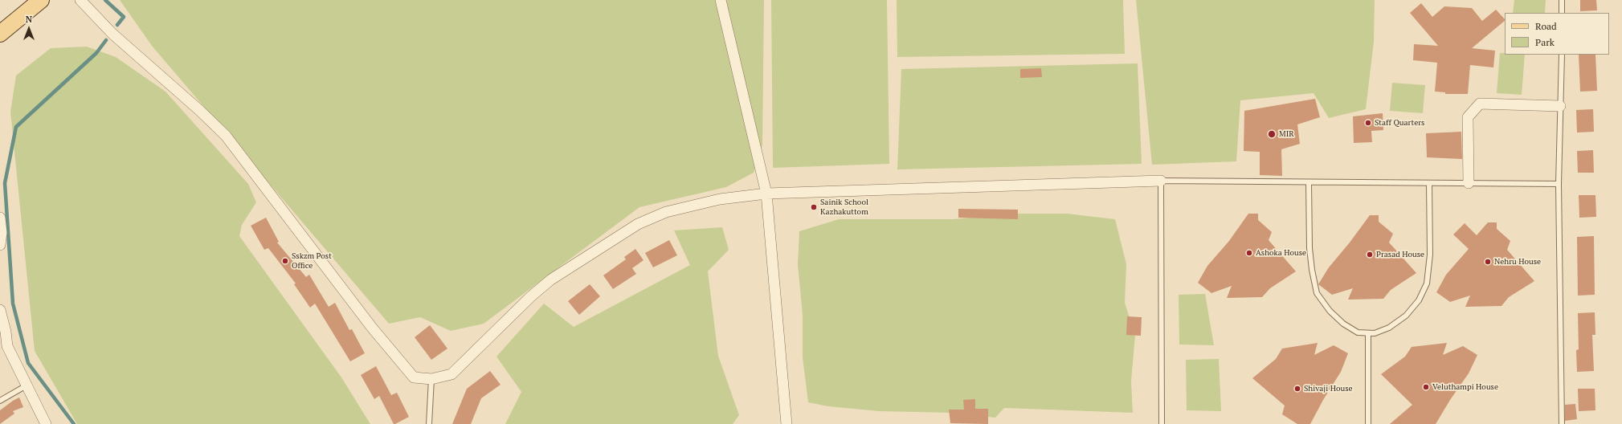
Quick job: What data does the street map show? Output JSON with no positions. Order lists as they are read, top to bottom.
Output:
{
  "places": [
    "Staff Quarters",
    "MIR",
    "Sainik School Kazhakuttom",
    "Ashoka House",
    "Prasad House",
    "Sskzm Post Office",
    "Nehru House",
    "Veluthampi House",
    "Shivaji House"
  ],
  "legend": ["Road", "Park"],
  "north": "top"
}
